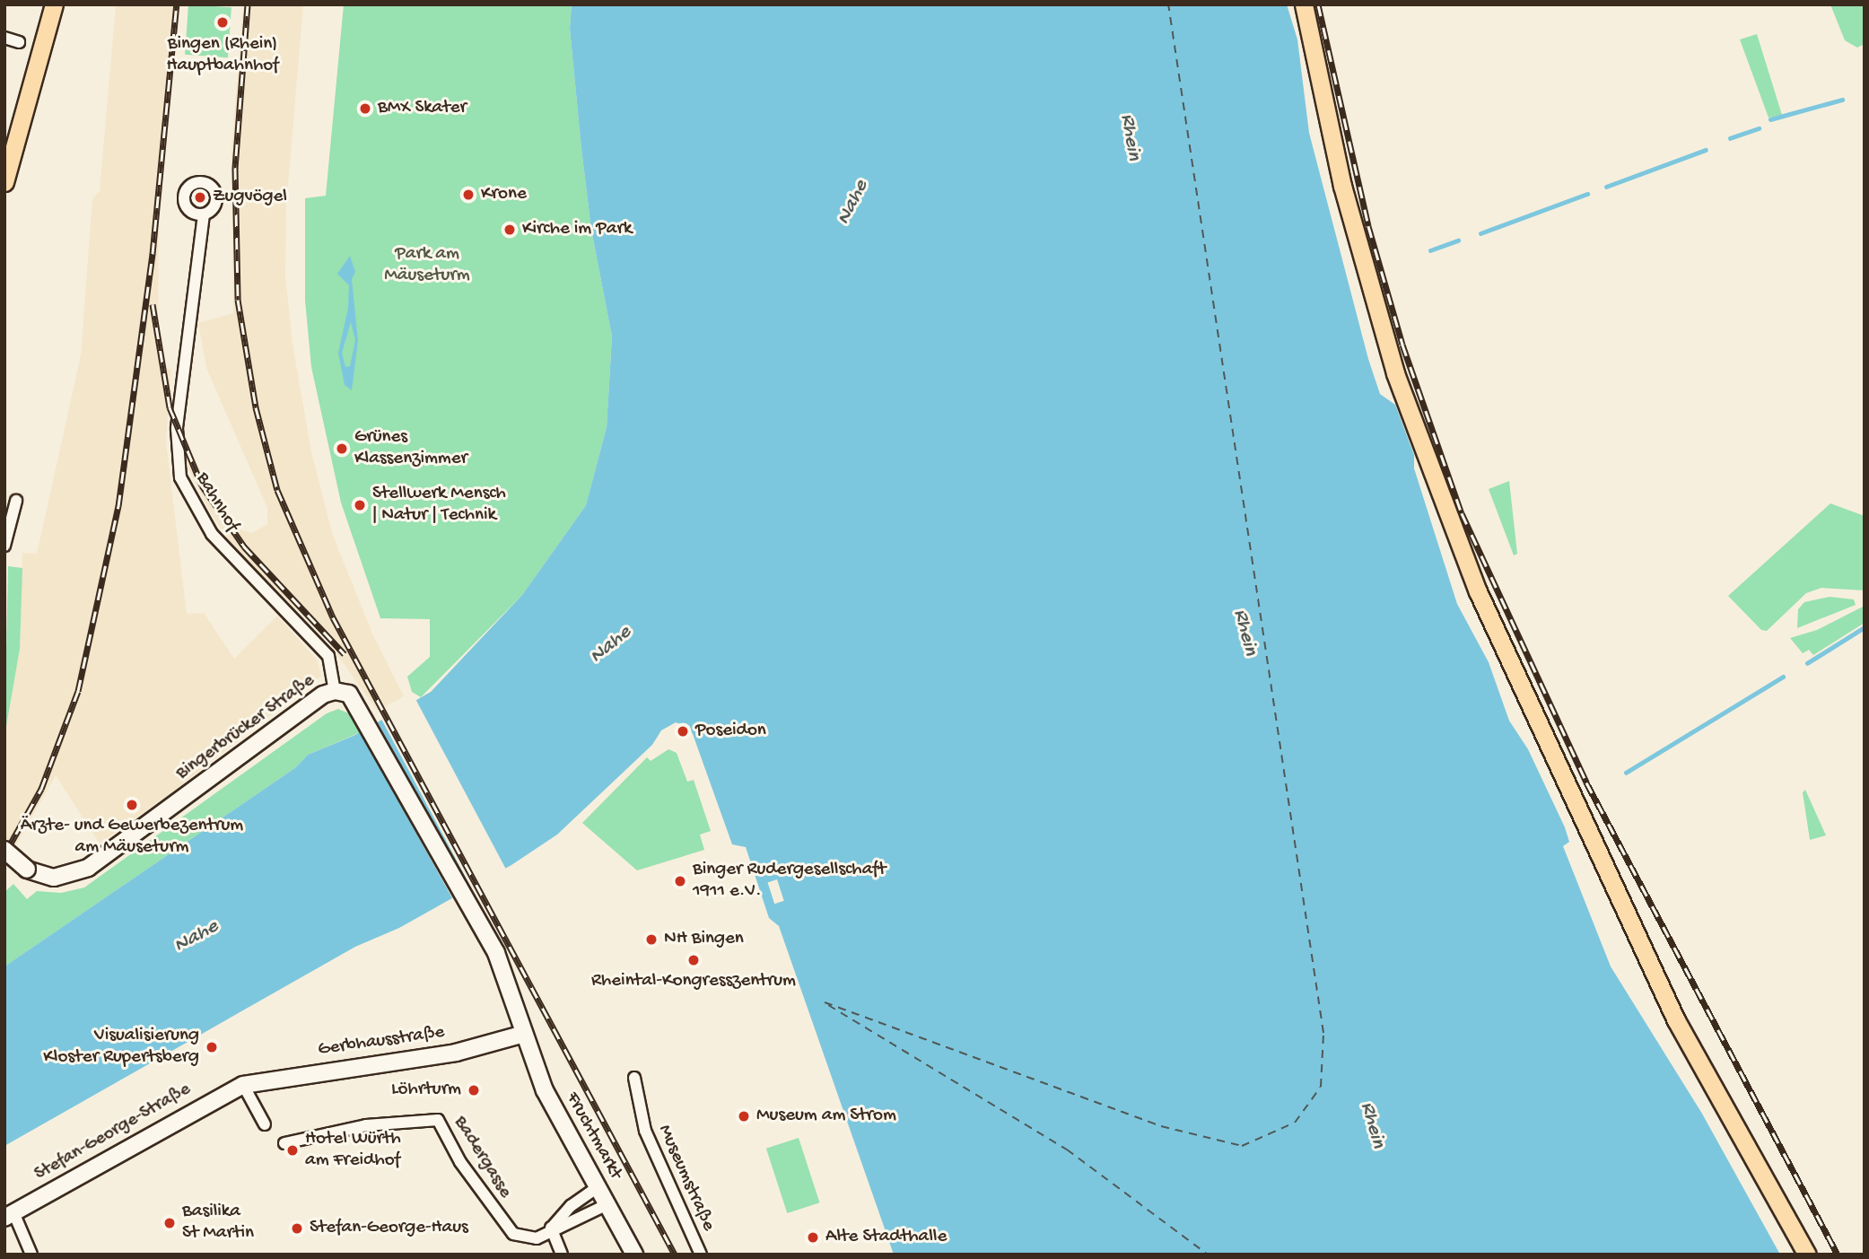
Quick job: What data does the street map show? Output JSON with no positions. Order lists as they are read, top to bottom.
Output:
{
  "streets": {
    "main road": [
      "Bingerbrücker Straße",
      "Gerbhausstraße",
      "Stefan-George-Straße",
      "Fruchtmarkt"
    ],
    "street": ["Bahnhof", "Badergasse", "Museumstraße"]
  },
  "crossings": [
    ["Bahnhof", "Bingerbrücker Straße"],
    ["Bingerbrücker Straße", "Gerbhausstraße"],
    ["Bingerbrücker Straße", "Fruchtmarkt"],
    ["Gerbhausstraße", "Stefan-George-Straße"],
    ["Gerbhausstraße", "Fruchtmarkt"]
  ],
  "water": ["Rhein", "Nahe"],
  "parks": ["Park am Mäuseturm"],
  "places": [
    "Bingen (Rhein) Hauptbahnhof",
    "BMX Skater",
    "Krone",
    "Zugvögel",
    "Kirche im Park",
    "Grünes Klassenzimmer",
    "Stellwerk Mensch | Natur | Technik",
    "Poseidon",
    "Ärzte- und Gewerbezentrum am Mäuseturm",
    "Binger Rudergesellschaft 1911 e.V.",
    "NH Bingen",
    "Rheintal-Kongresszentrum",
    "Visualisierung Kloster Rupertsberg",
    "Löhrturm",
    "Museum am Strom",
    "Hotel Würth am Freidhof",
    "Basilika St Martin",
    "Stefan-George-Haus",
    "Alte Stadthalle"
  ]
}
